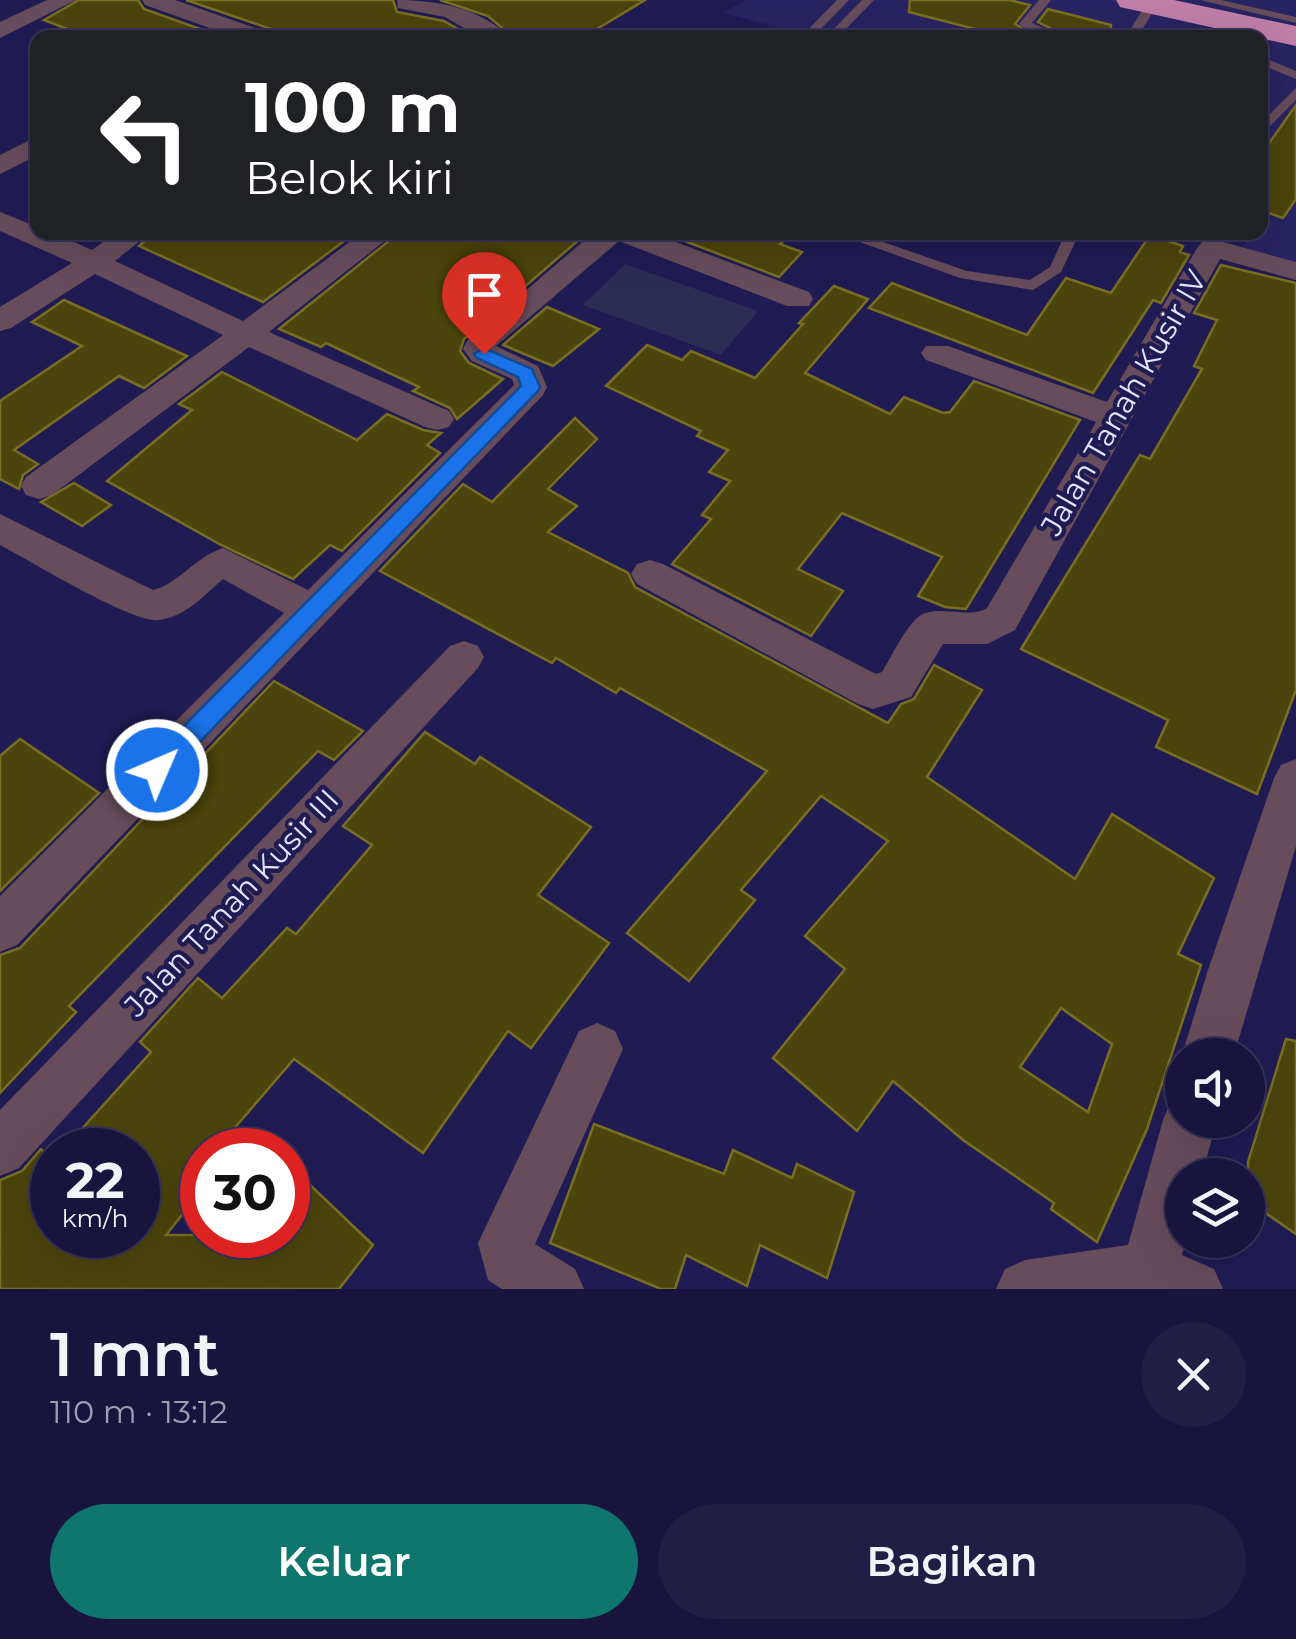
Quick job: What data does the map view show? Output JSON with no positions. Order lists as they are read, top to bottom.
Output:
{
  "streets": {
    "street": ["Jalan Tanah Kusir IV", "Jalan Tanah Kusir III"]
  },
  "page": {
    "turn": ["100 m", "Belok kiri"],
    "speed": "22 km/h",
    "limit": "30",
    "heading": ["1 mnt", "110 m · 13:12"],
    "buttons": ["Keluar", "Bagikan"]
  }
}
